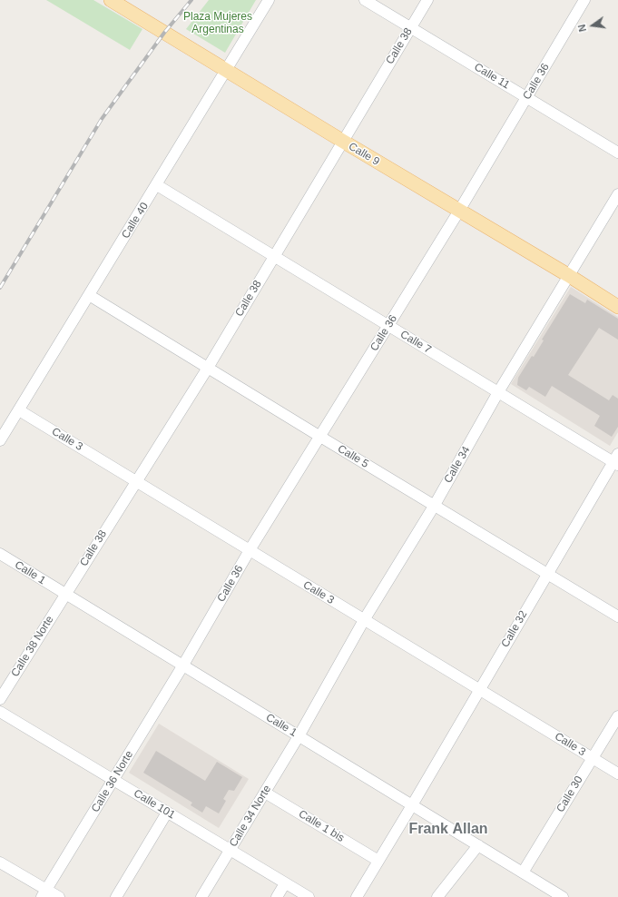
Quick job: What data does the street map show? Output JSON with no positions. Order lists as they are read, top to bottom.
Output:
{
  "streets": {
    "main road": ["Calle 9"],
    "street": [
      "Calle 38",
      "Calle 11",
      "Calle 36",
      "Calle 40",
      "Calle 7",
      "Calle 3",
      "Calle 5",
      "Calle 34",
      "Calle 1",
      "Calle 32",
      "Calle 38 Norte",
      "Calle 36 Norte",
      "Calle 30",
      "Calle 101",
      "Calle 34 Norte",
      "Calle 1 bis"
    ]
  },
  "crossings": [
    ["Calle 38", "Calle 11"],
    ["Calle 38", "Calle 9"],
    ["Calle 38", "Calle 7"],
    ["Calle 38", "Calle 3"],
    ["Calle 38", "Calle 5"],
    ["Calle 38", "Calle 1"],
    ["Calle 38", "Calle 38 Norte"],
    ["Calle 11", "Calle 36"],
    ["Calle 36", "Calle 9"],
    ["Calle 36", "Calle 7"],
    ["Calle 36", "Calle 3"],
    ["Calle 36", "Calle 5"],
    ["Calle 36", "Calle 1"],
    ["Calle 36", "Calle 36 Norte"],
    ["Calle 9", "Calle 40"],
    ["Calle 9", "Calle 34"],
    ["Calle 40", "Calle 7"],
    ["Calle 40", "Calle 3"],
    ["Calle 40", "Calle 5"],
    ["Calle 7", "Calle 34"],
    ["Calle 7", "Calle 32"],
    ["Calle 3", "Calle 34"],
    ["Calle 3", "Calle 32"],
    ["Calle 3", "Calle 30"],
    ["Calle 5", "Calle 34"],
    ["Calle 5", "Calle 32"],
    ["Calle 34", "Calle 1"],
    ["Calle 34", "Calle 34 Norte"],
    ["Calle 1", "Calle 32"],
    ["Calle 1", "Calle 38 Norte"],
    ["Calle 1", "Calle 36 Norte"],
    ["Calle 1", "Calle 30"],
    ["Calle 1", "Calle 34 Norte"],
    ["Calle 32", "Calle 1 bis"],
    ["Calle 36 Norte", "Calle 101"],
    ["Calle 101", "Calle 34 Norte"],
    ["Calle 34 Norte", "Calle 1 bis"]
  ],
  "districts": ["Frank Allan"],
  "parks": ["Plaza Mujeres Argentinas"],
  "north": "left"
}
